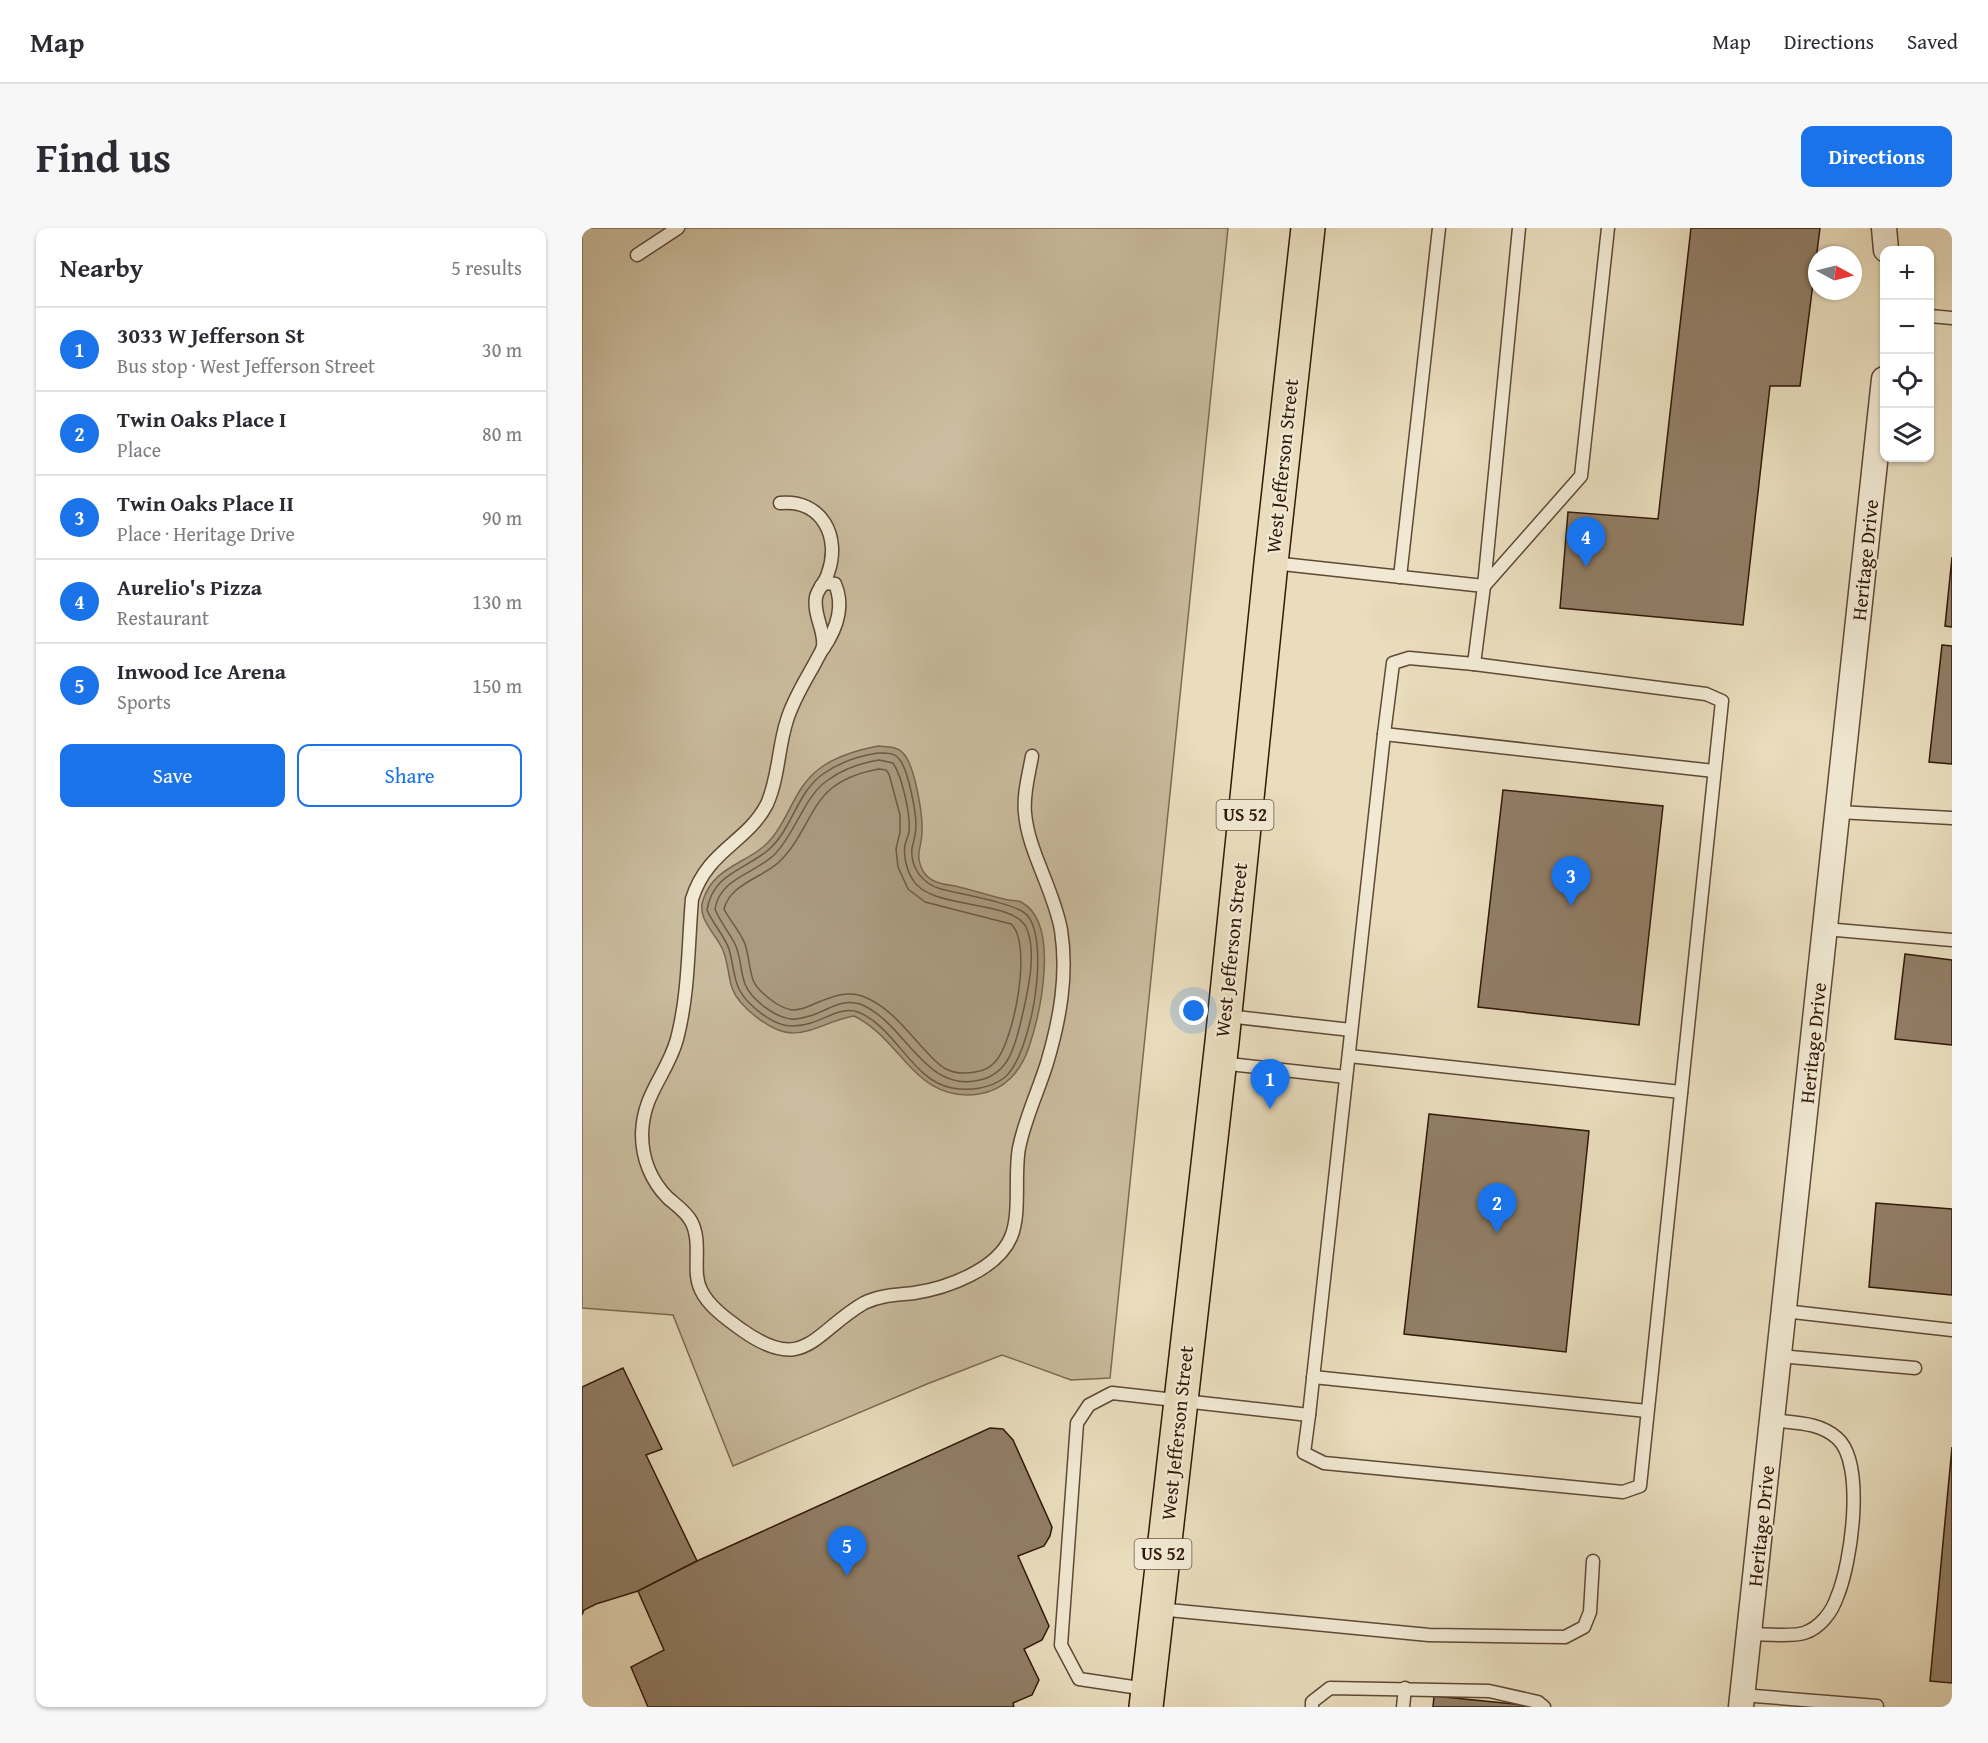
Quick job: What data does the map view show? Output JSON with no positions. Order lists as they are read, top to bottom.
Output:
{
  "streets": {
    "main road": ["West Jefferson Street", "US 52"],
    "street": ["Heritage Drive"]
  },
  "north": "right",
  "page": {
    "header": "Map",
    "nav": ["Map", "Directions", "Saved"],
    "title": "Find us",
    "buttons": [
      "Directions",
      ["Save", "Share"]
    ],
    "heading": ["Nearby", "5 results"],
    "map_buttons": ["+", "−"],
    "list": [
      {
        "mark": "1",
        "name": "3033 W Jefferson St",
        "note": "Bus stop · West Jefferson Street",
        "value": "30 m"
      },
      {
        "mark": "2",
        "name": "Twin Oaks Place I",
        "note": "Place",
        "value": "80 m"
      },
      {
        "mark": "3",
        "name": "Twin Oaks Place II",
        "note": "Place · Heritage Drive",
        "value": "90 m"
      },
      {
        "mark": "4",
        "name": "Aurelio's Pizza",
        "note": "Restaurant",
        "value": "130 m"
      },
      {
        "mark": "5",
        "name": "Inwood Ice Arena",
        "note": "Sports",
        "value": "150 m"
      }
    ],
    "pins": [
      "4",
      "3",
      "1",
      "2",
      "5"
    ]
  }
}
